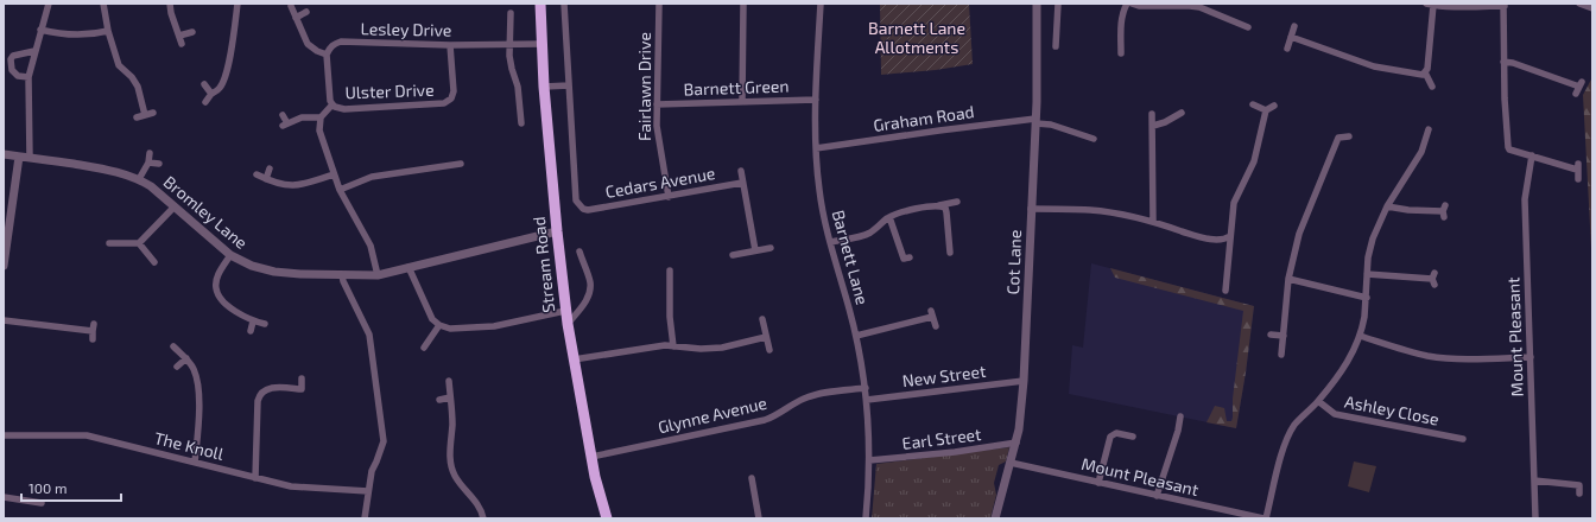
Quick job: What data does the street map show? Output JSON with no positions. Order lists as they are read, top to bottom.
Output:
{
  "streets": {
    "highway": ["Stream Road"],
    "street": [
      "Lesley Drive",
      "Fairlawn Drive",
      "Barnett Green",
      "Ulster Drive",
      "Graham Road",
      "Cedars Avenue",
      "Bromley Lane",
      "Barnett Lane",
      "Cot Lane",
      "Mount Pleasant",
      "New Street",
      "Ashley Close",
      "Glynne Avenue",
      "Earl Street",
      "The Knoll"
    ]
  },
  "crossings": [
    ["Lesley Drive", "Ulster Drive"],
    ["Lesley Drive", "Stream Road"],
    ["Fairlawn Drive", "Barnett Green"],
    ["Fairlawn Drive", "Cedars Avenue"],
    ["Barnett Green", "Barnett Lane"],
    ["Graham Road", "Barnett Lane"],
    ["Graham Road", "Cot Lane"],
    ["Bromley Lane", "Stream Road"],
    ["Barnett Lane", "New Street"],
    ["Barnett Lane", "Glynne Avenue"],
    ["Barnett Lane", "Earl Street"],
    ["Cot Lane", "Mount Pleasant"],
    ["Cot Lane", "New Street"],
    ["Cot Lane", "Earl Street"],
    ["Stream Road", "Glynne Avenue"]
  ],
  "parks": ["Barnett Lane Allotments"],
  "scale_bar": "100 m"
}
